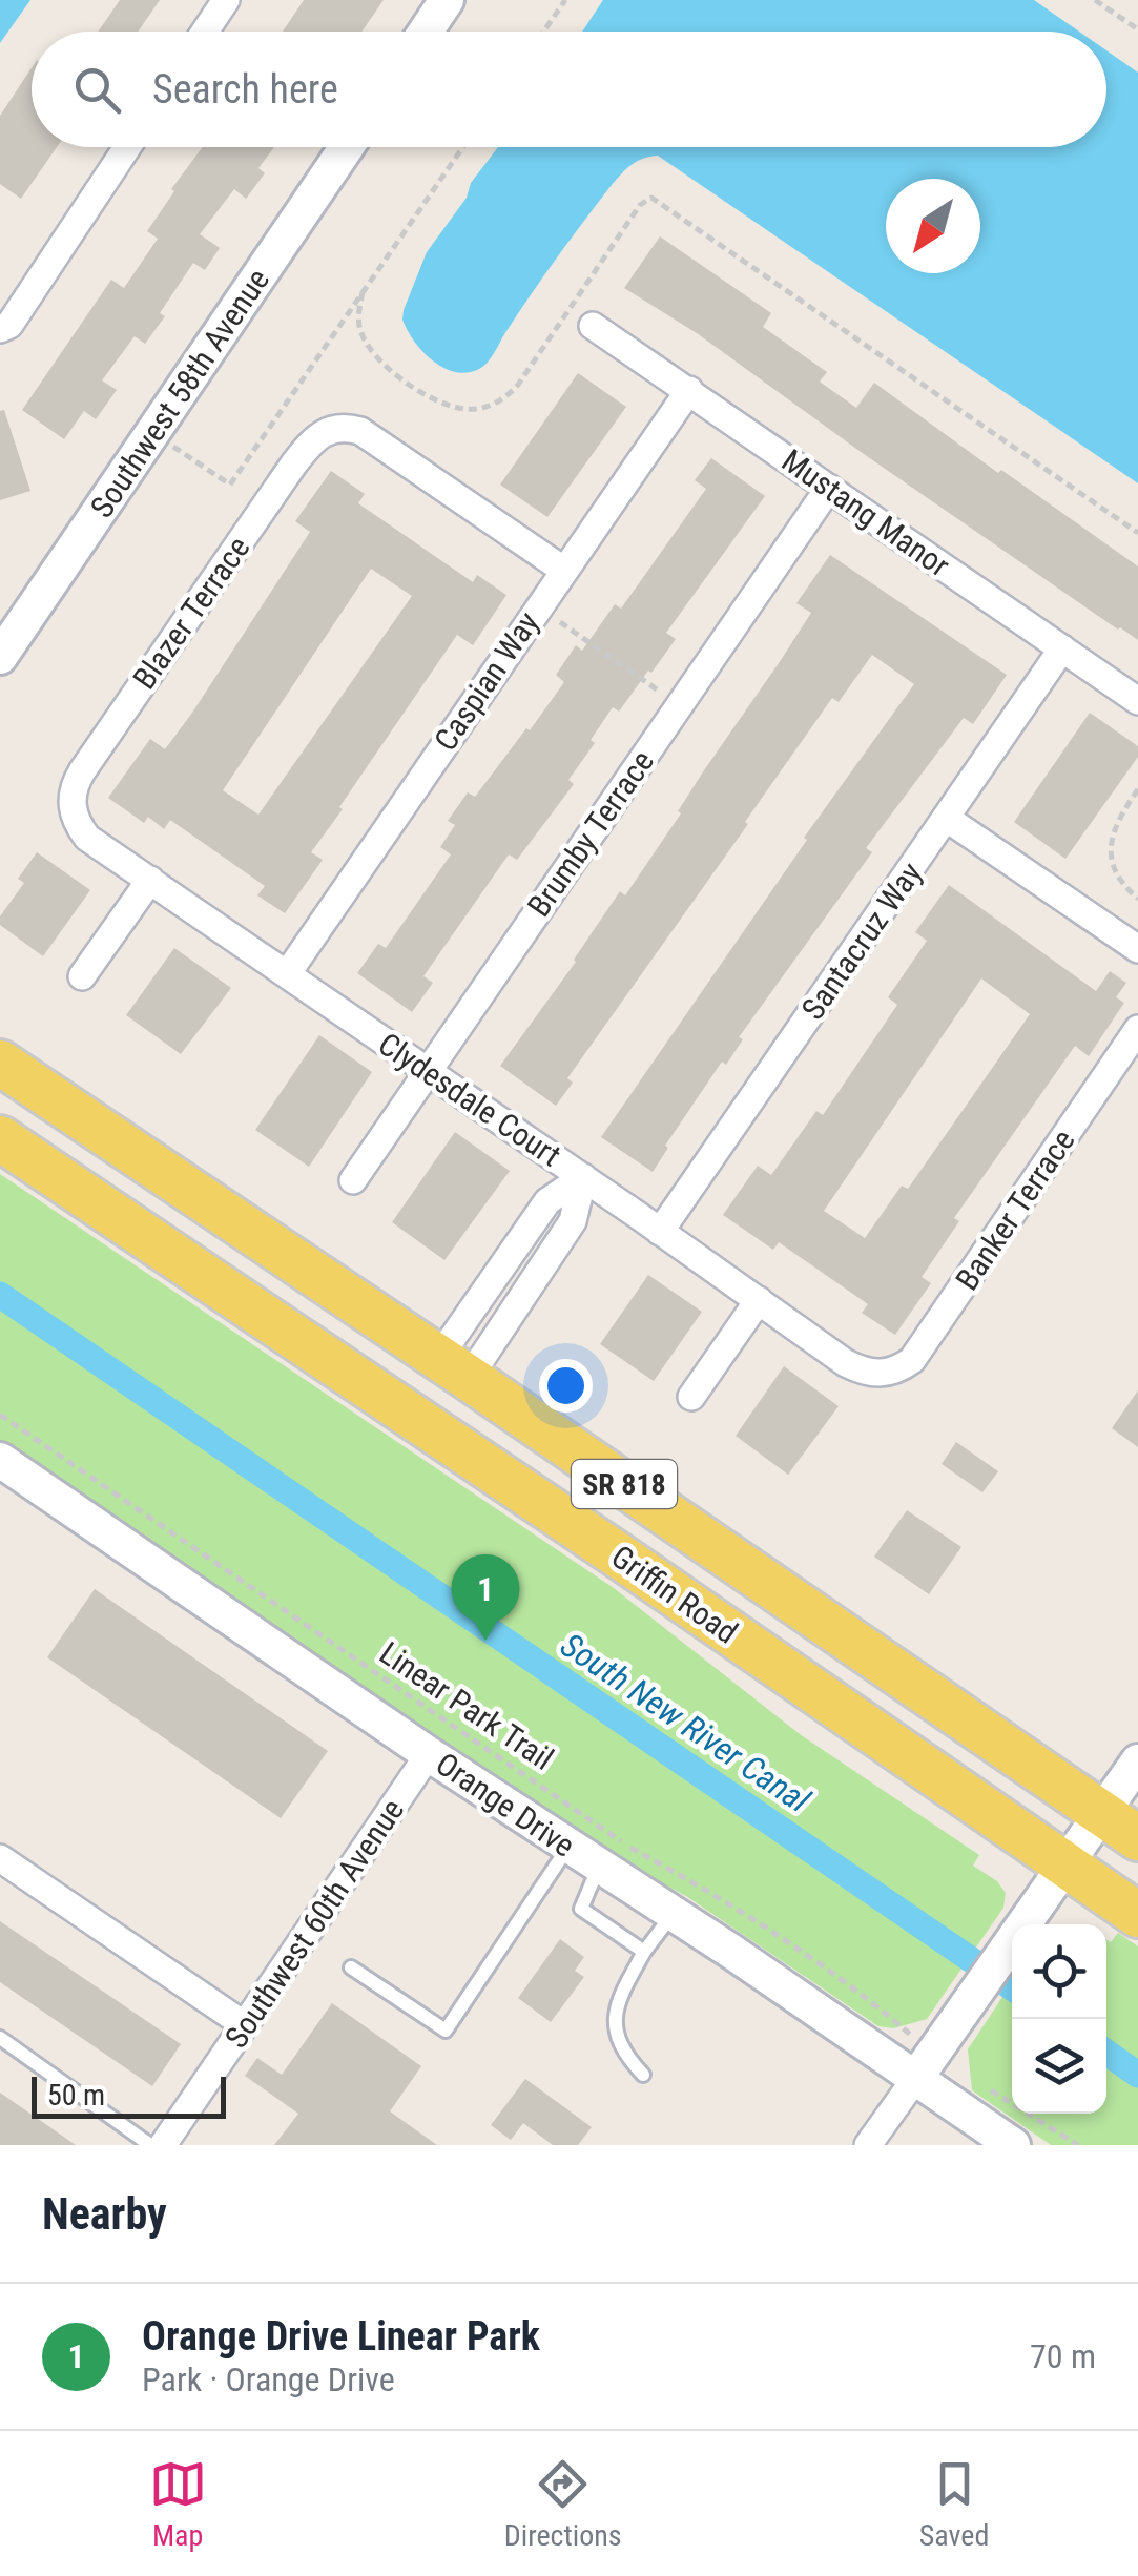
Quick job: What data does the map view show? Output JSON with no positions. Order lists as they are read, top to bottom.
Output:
{
  "streets": {
    "main road": ["SR 818", "Griffin Road"],
    "street": [
      "Southwest 58th Avenue",
      "Mustang Manor",
      "Blazer Terrace",
      "Caspian Way",
      "Brumby Terrace",
      "Santacruz Way",
      "Clydesdale Court",
      "Banker Terrace",
      "Orange Drive",
      "Southwest 60th Avenue"
    ],
    "path": ["Linear Park Trail"]
  },
  "crossings": [
    ["Mustang Manor", "Caspian Way"],
    ["Mustang Manor", "Brumby Terrace"],
    ["Mustang Manor", "Santacruz Way"],
    ["Blazer Terrace", "Caspian Way"],
    ["Blazer Terrace", "Clydesdale Court"],
    ["Caspian Way", "Clydesdale Court"],
    ["Brumby Terrace", "Clydesdale Court"],
    ["Santacruz Way", "Clydesdale Court"],
    ["Clydesdale Court", "Banker Terrace"],
    ["Orange Drive", "Southwest 60th Avenue"]
  ],
  "water": ["South New River Canal"],
  "scale_bar": "50 m",
  "north": "bottom left",
  "page": {
    "search": "Search here",
    "pins": "1",
    "scale": "50 m",
    "heading": "Nearby",
    "list": [
      {
        "mark": "1",
        "name": "Orange Drive Linear Park",
        "note": "Park · Orange Drive",
        "value": "70 m"
      }
    ],
    "nav": ["Map", "Directions", "Saved"]
  }
}
